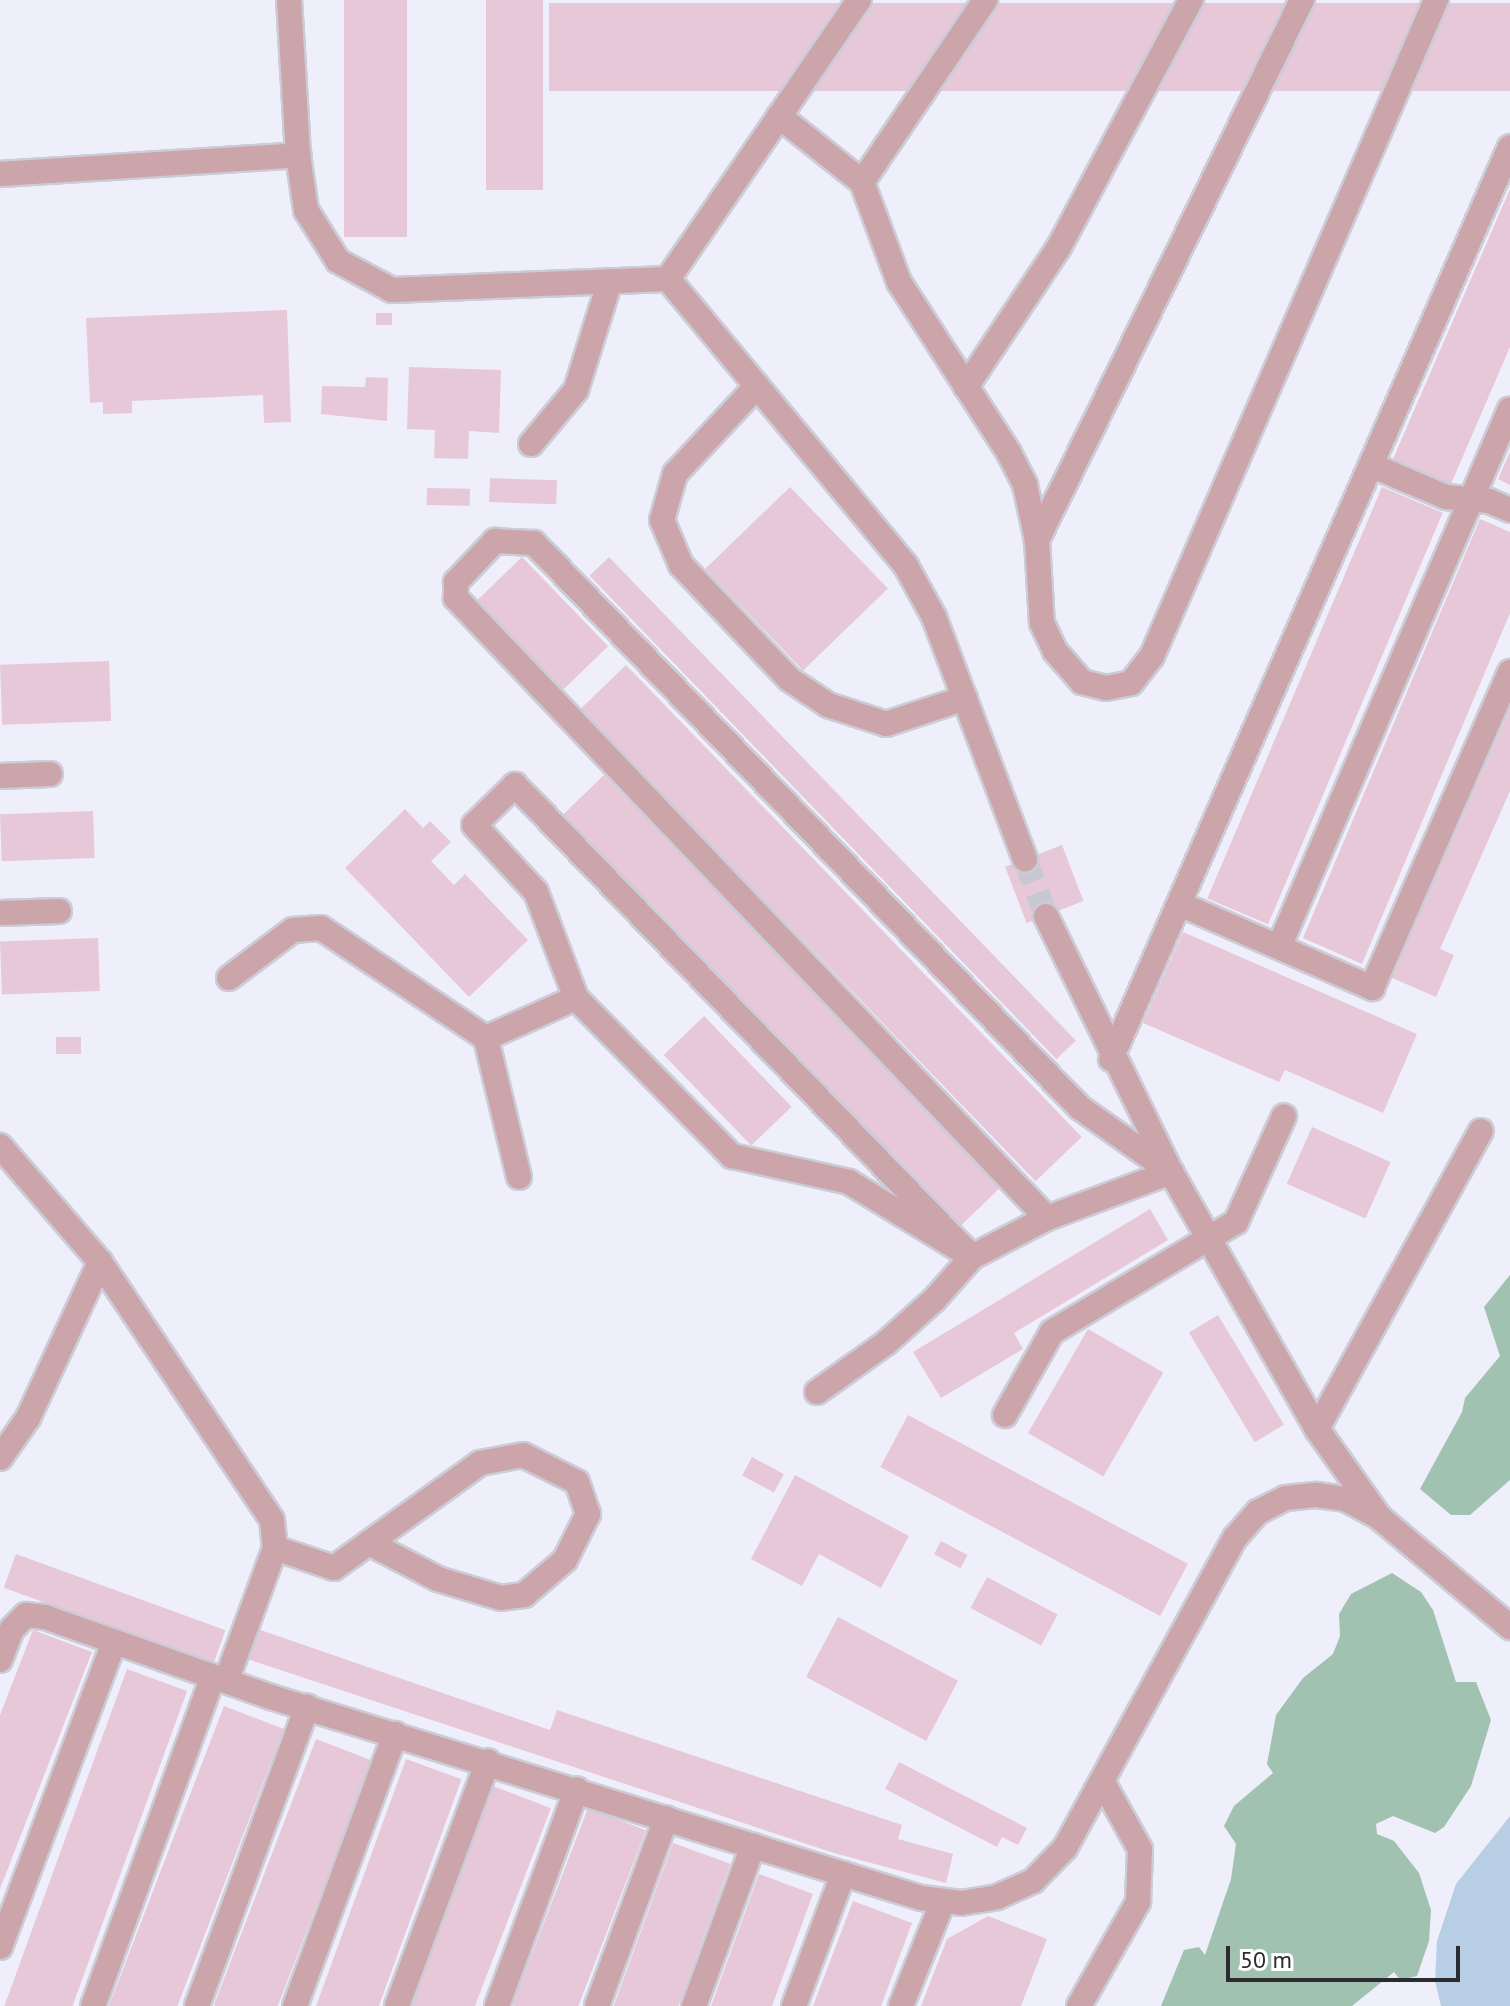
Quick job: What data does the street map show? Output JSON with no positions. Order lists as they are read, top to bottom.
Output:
{
  "scale_bar": "50 m"
}
